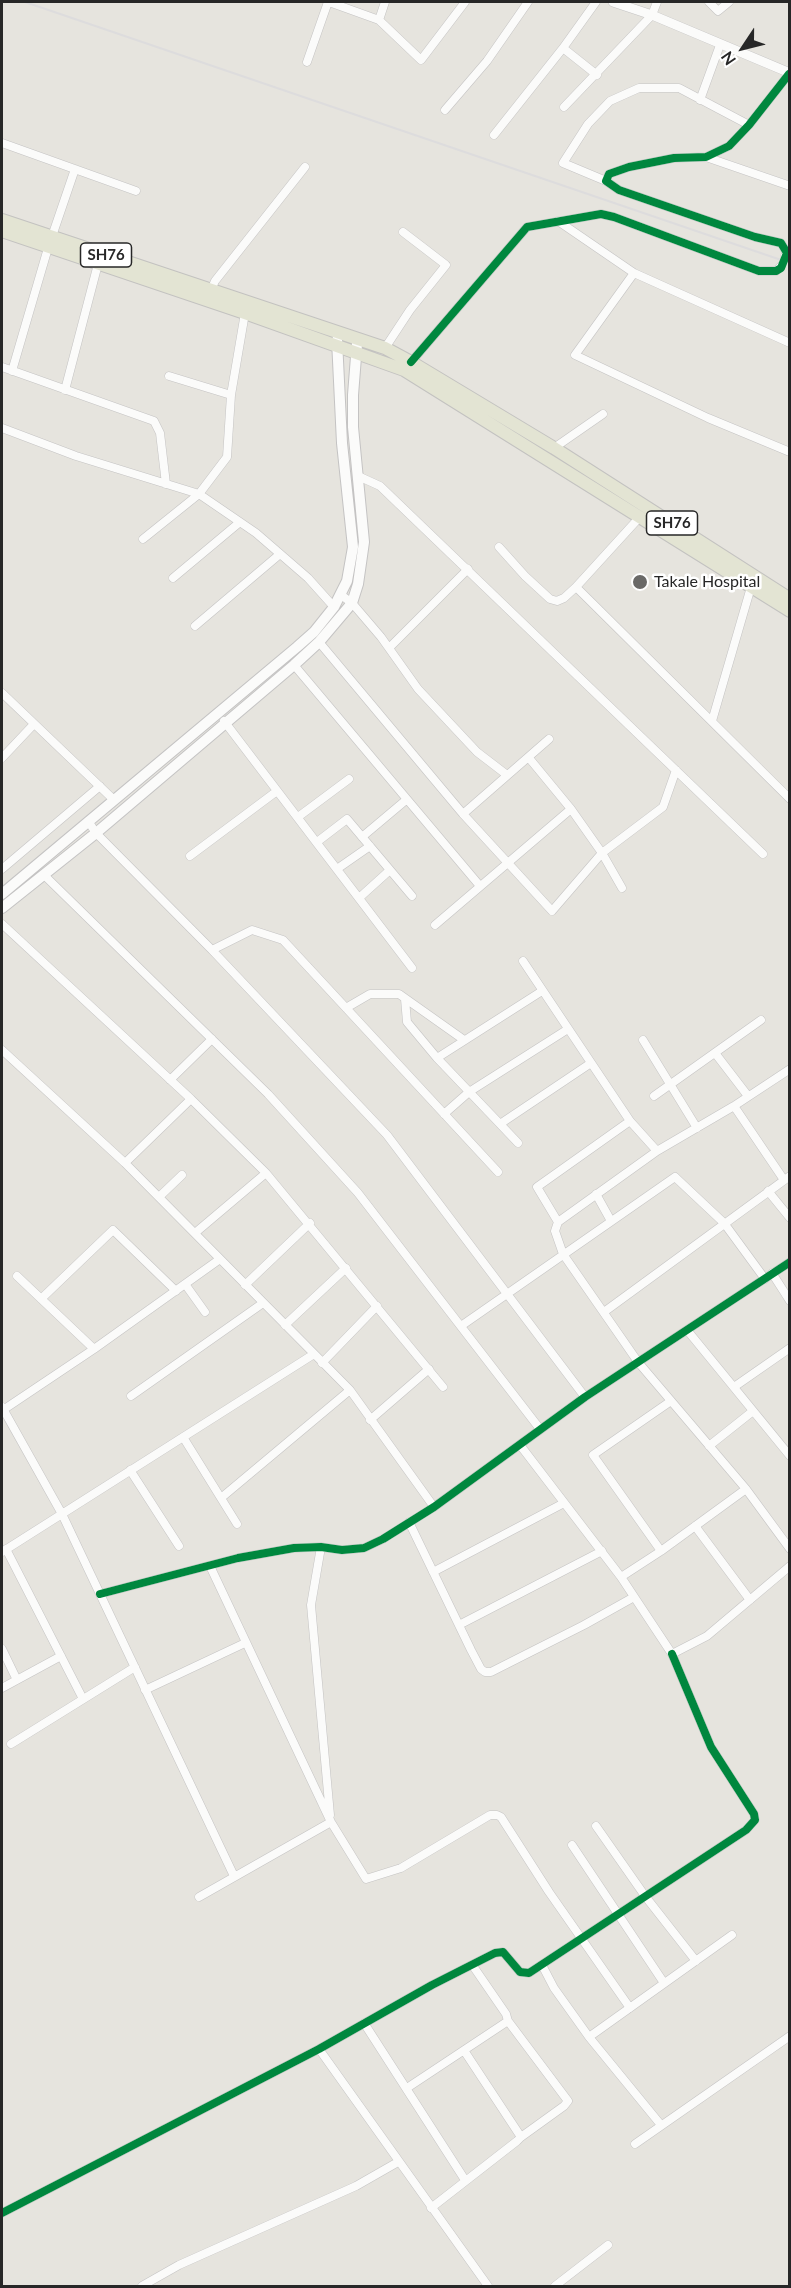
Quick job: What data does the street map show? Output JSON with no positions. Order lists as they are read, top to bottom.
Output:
{
  "streets": {
    "main road": ["SH76"]
  },
  "places": ["Takale Hospital"],
  "north": "bottom left"
}
